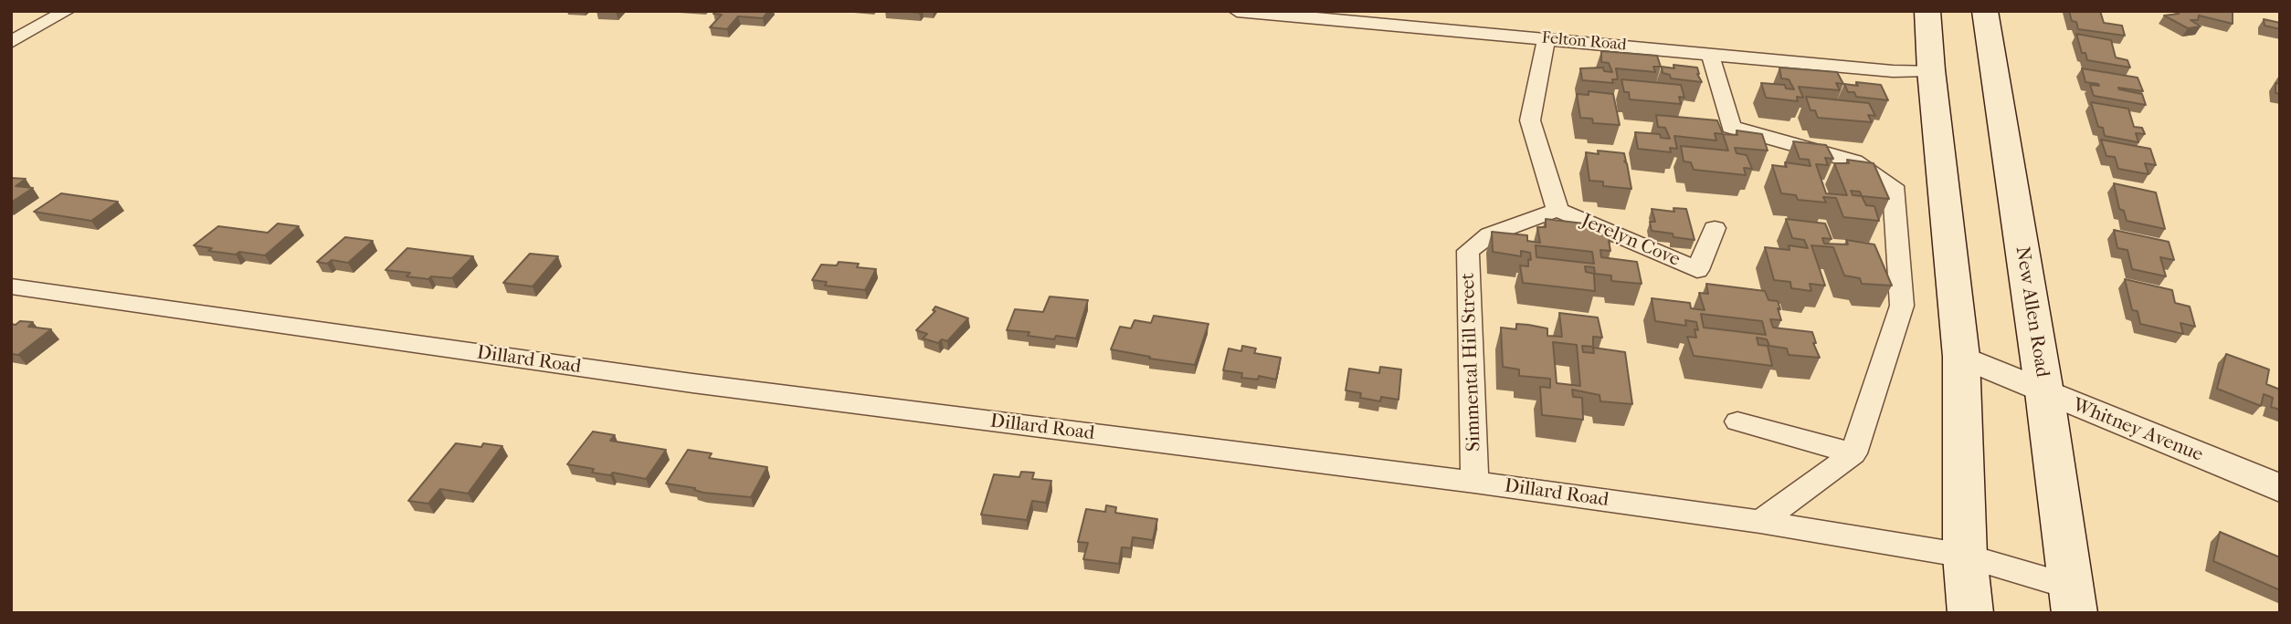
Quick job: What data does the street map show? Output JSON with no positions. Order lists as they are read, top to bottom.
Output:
{
  "streets": {
    "main road": ["New Allen Road"],
    "street": [
      "Felton Road",
      "Jerelyn Cove",
      "Dillard Road",
      "Simmental Hill Street",
      "Whitney Avenue"
    ]
  },
  "crossings": [
    ["Jerelyn Cove", "Simmental Hill Street"],
    ["New Allen Road", "Dillard Road"],
    ["New Allen Road", "Whitney Avenue"],
    ["Dillard Road", "Simmental Hill Street"]
  ]
}
